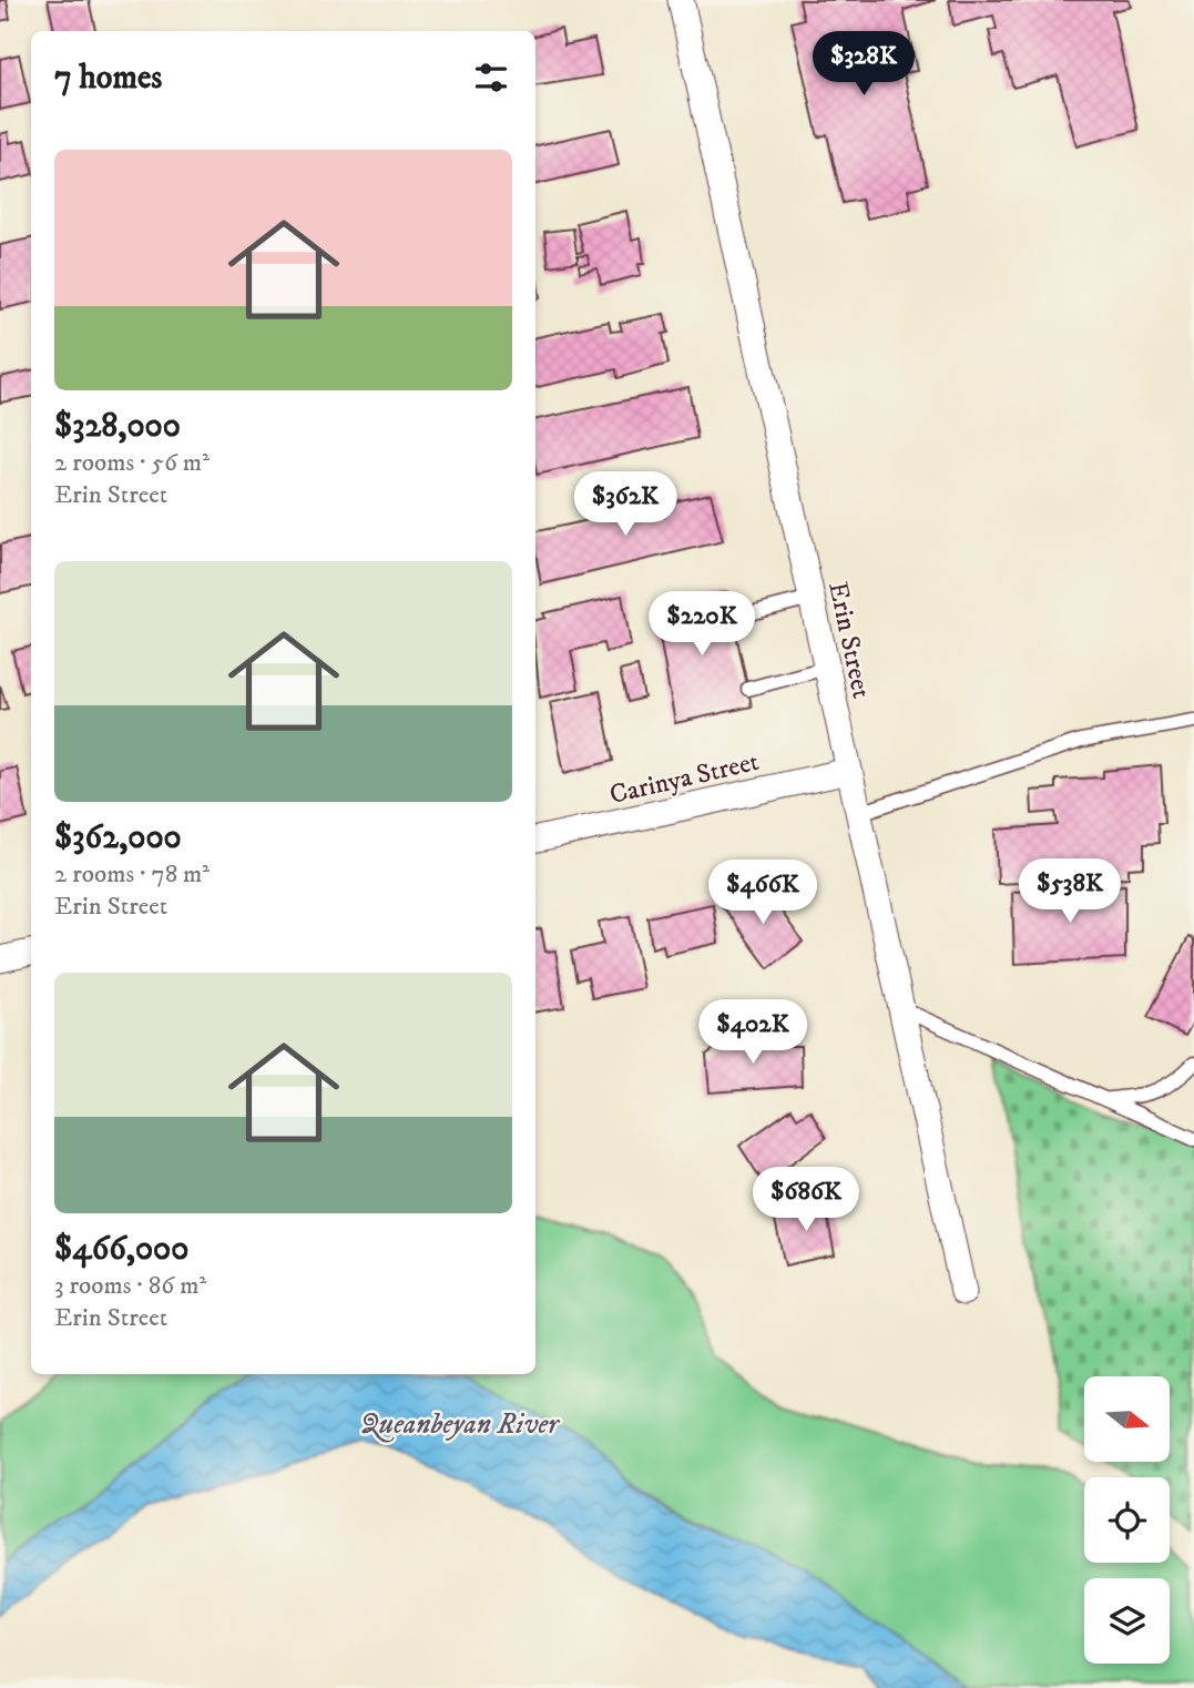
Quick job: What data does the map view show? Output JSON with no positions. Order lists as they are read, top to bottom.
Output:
{
  "streets": {
    "street": ["Erin Street", "Carinya Street"]
  },
  "crossings": [
    ["Erin Street", "Carinya Street"]
  ],
  "water": ["Queanbeyan River"],
  "north": "right",
  "page": {
    "price": [
      "$328K",
      "$362K",
      "$220K",
      "$538K",
      "$466K",
      "$402K",
      "$686K"
    ],
    "heading": "7 homes",
    "list": [
      {
        "name": "$328,000",
        "note": "2 rooms · 56 m² · Erin Street"
      },
      {
        "name": "$362,000",
        "note": "2 rooms · 78 m² · Erin Street"
      },
      {
        "name": "$466,000",
        "note": "3 rooms · 86 m² · Erin Street"
      }
    ]
  }
}
